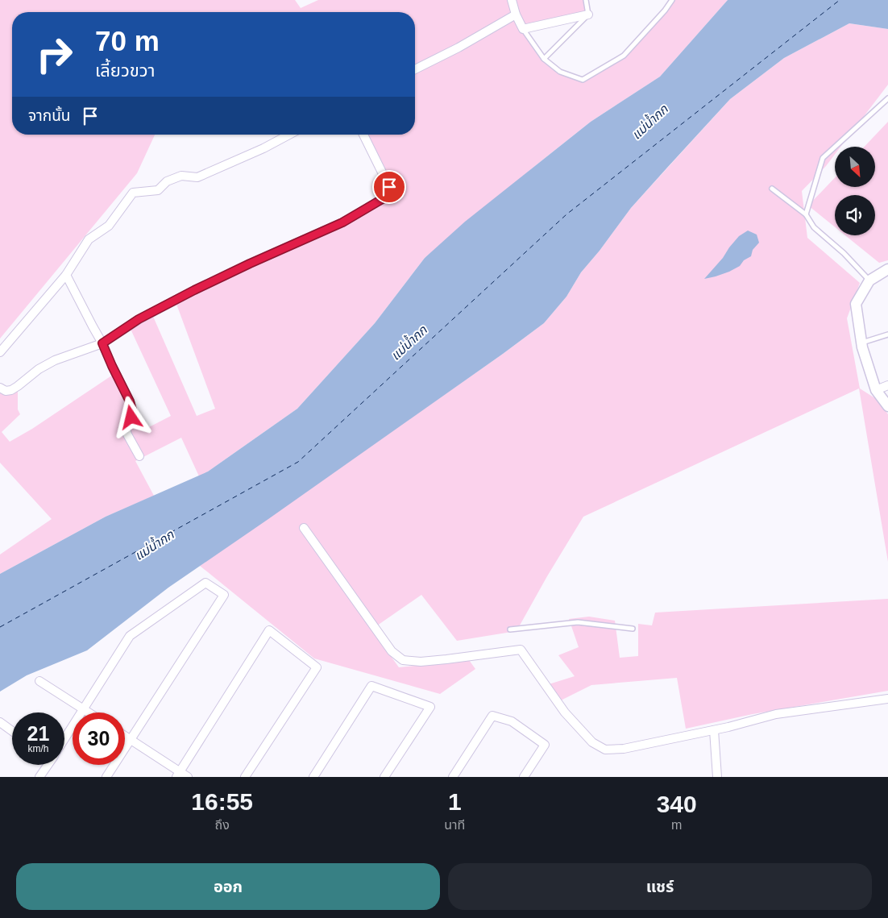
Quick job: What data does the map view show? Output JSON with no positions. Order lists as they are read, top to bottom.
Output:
{
  "water": ["แม่น้ำกก"],
  "north": "bottom right",
  "page": {
    "turn": ["70 m", "เลี้ยวขวา"],
    "then": "จากนั้น",
    "speed": "21 km/h",
    "limit": "30",
    "eta": [
      "16:55",
      "ถึง",
      "1",
      "นาที",
      "340",
      "m"
    ],
    "buttons": ["ออก", "แชร์"]
  }
}
